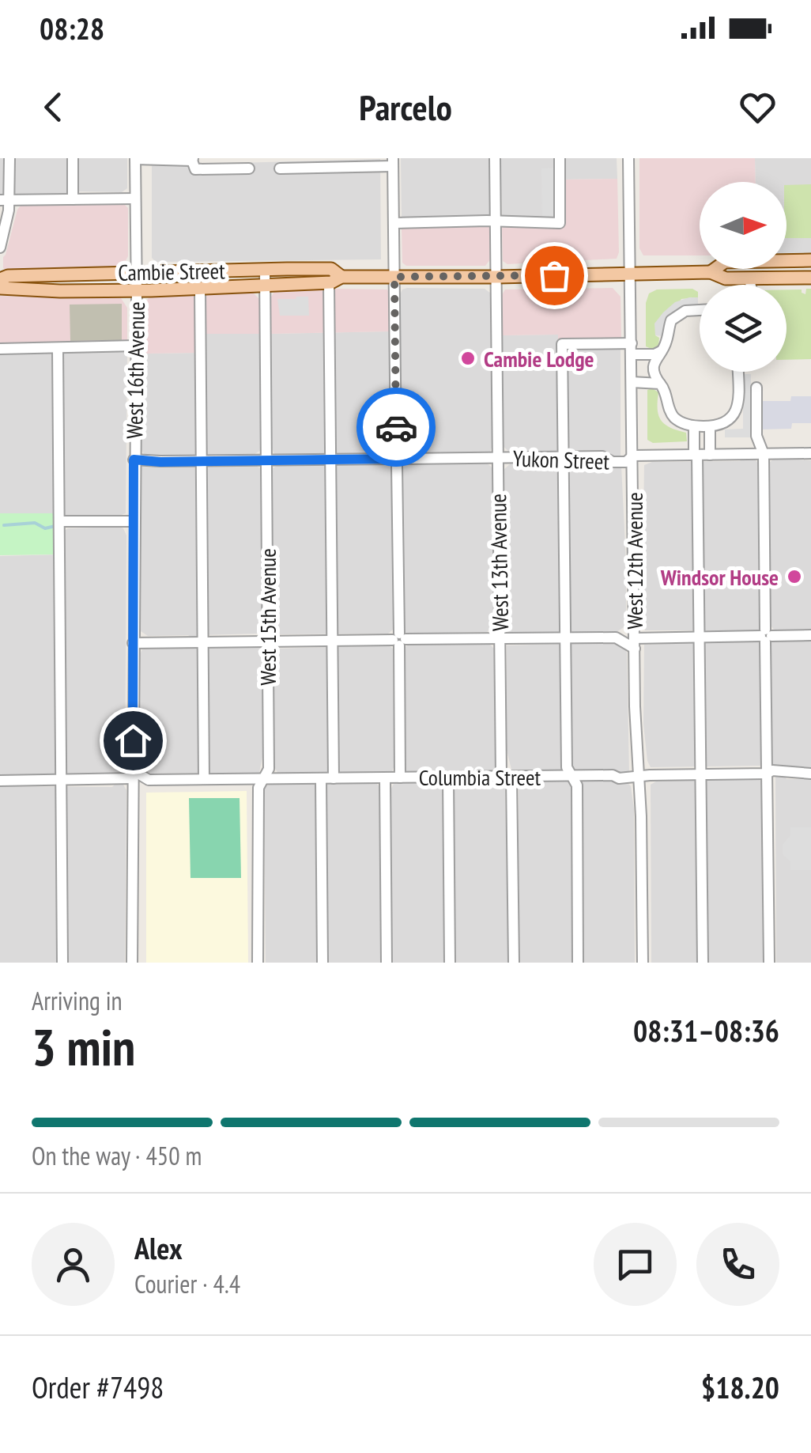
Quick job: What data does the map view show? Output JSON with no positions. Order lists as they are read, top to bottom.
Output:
{
  "streets": {
    "main road": ["Cambie Street"],
    "street": [
      "West 16th Avenue",
      "Yukon Street",
      "West 12th Avenue",
      "West 13th Avenue",
      "West 15th Avenue",
      "Columbia Street"
    ]
  },
  "crossings": [
    ["Cambie Street", "West 16th Avenue"],
    ["Cambie Street", "West 12th Avenue"],
    ["Cambie Street", "West 13th Avenue"],
    ["Cambie Street", "West 15th Avenue"],
    ["West 16th Avenue", "Yukon Street"],
    ["West 16th Avenue", "Columbia Street"],
    ["Yukon Street", "West 12th Avenue"],
    ["Yukon Street", "West 13th Avenue"],
    ["Yukon Street", "West 15th Avenue"],
    ["West 12th Avenue", "Columbia Street"],
    ["West 13th Avenue", "Columbia Street"],
    ["West 15th Avenue", "Columbia Street"]
  ],
  "places": ["Cambie Lodge", "Windsor House"],
  "north": "right",
  "page": {
    "status": "08:28",
    "header": "Parcelo",
    "heading": ["3 min", "Arriving in", "08:31–08:36"],
    "panel": [
      "Alex",
      "Courier · 4.4",
      "Order #7498",
      "$18.20"
    ],
    "bar": "On the way · 450 m"
  }
}
